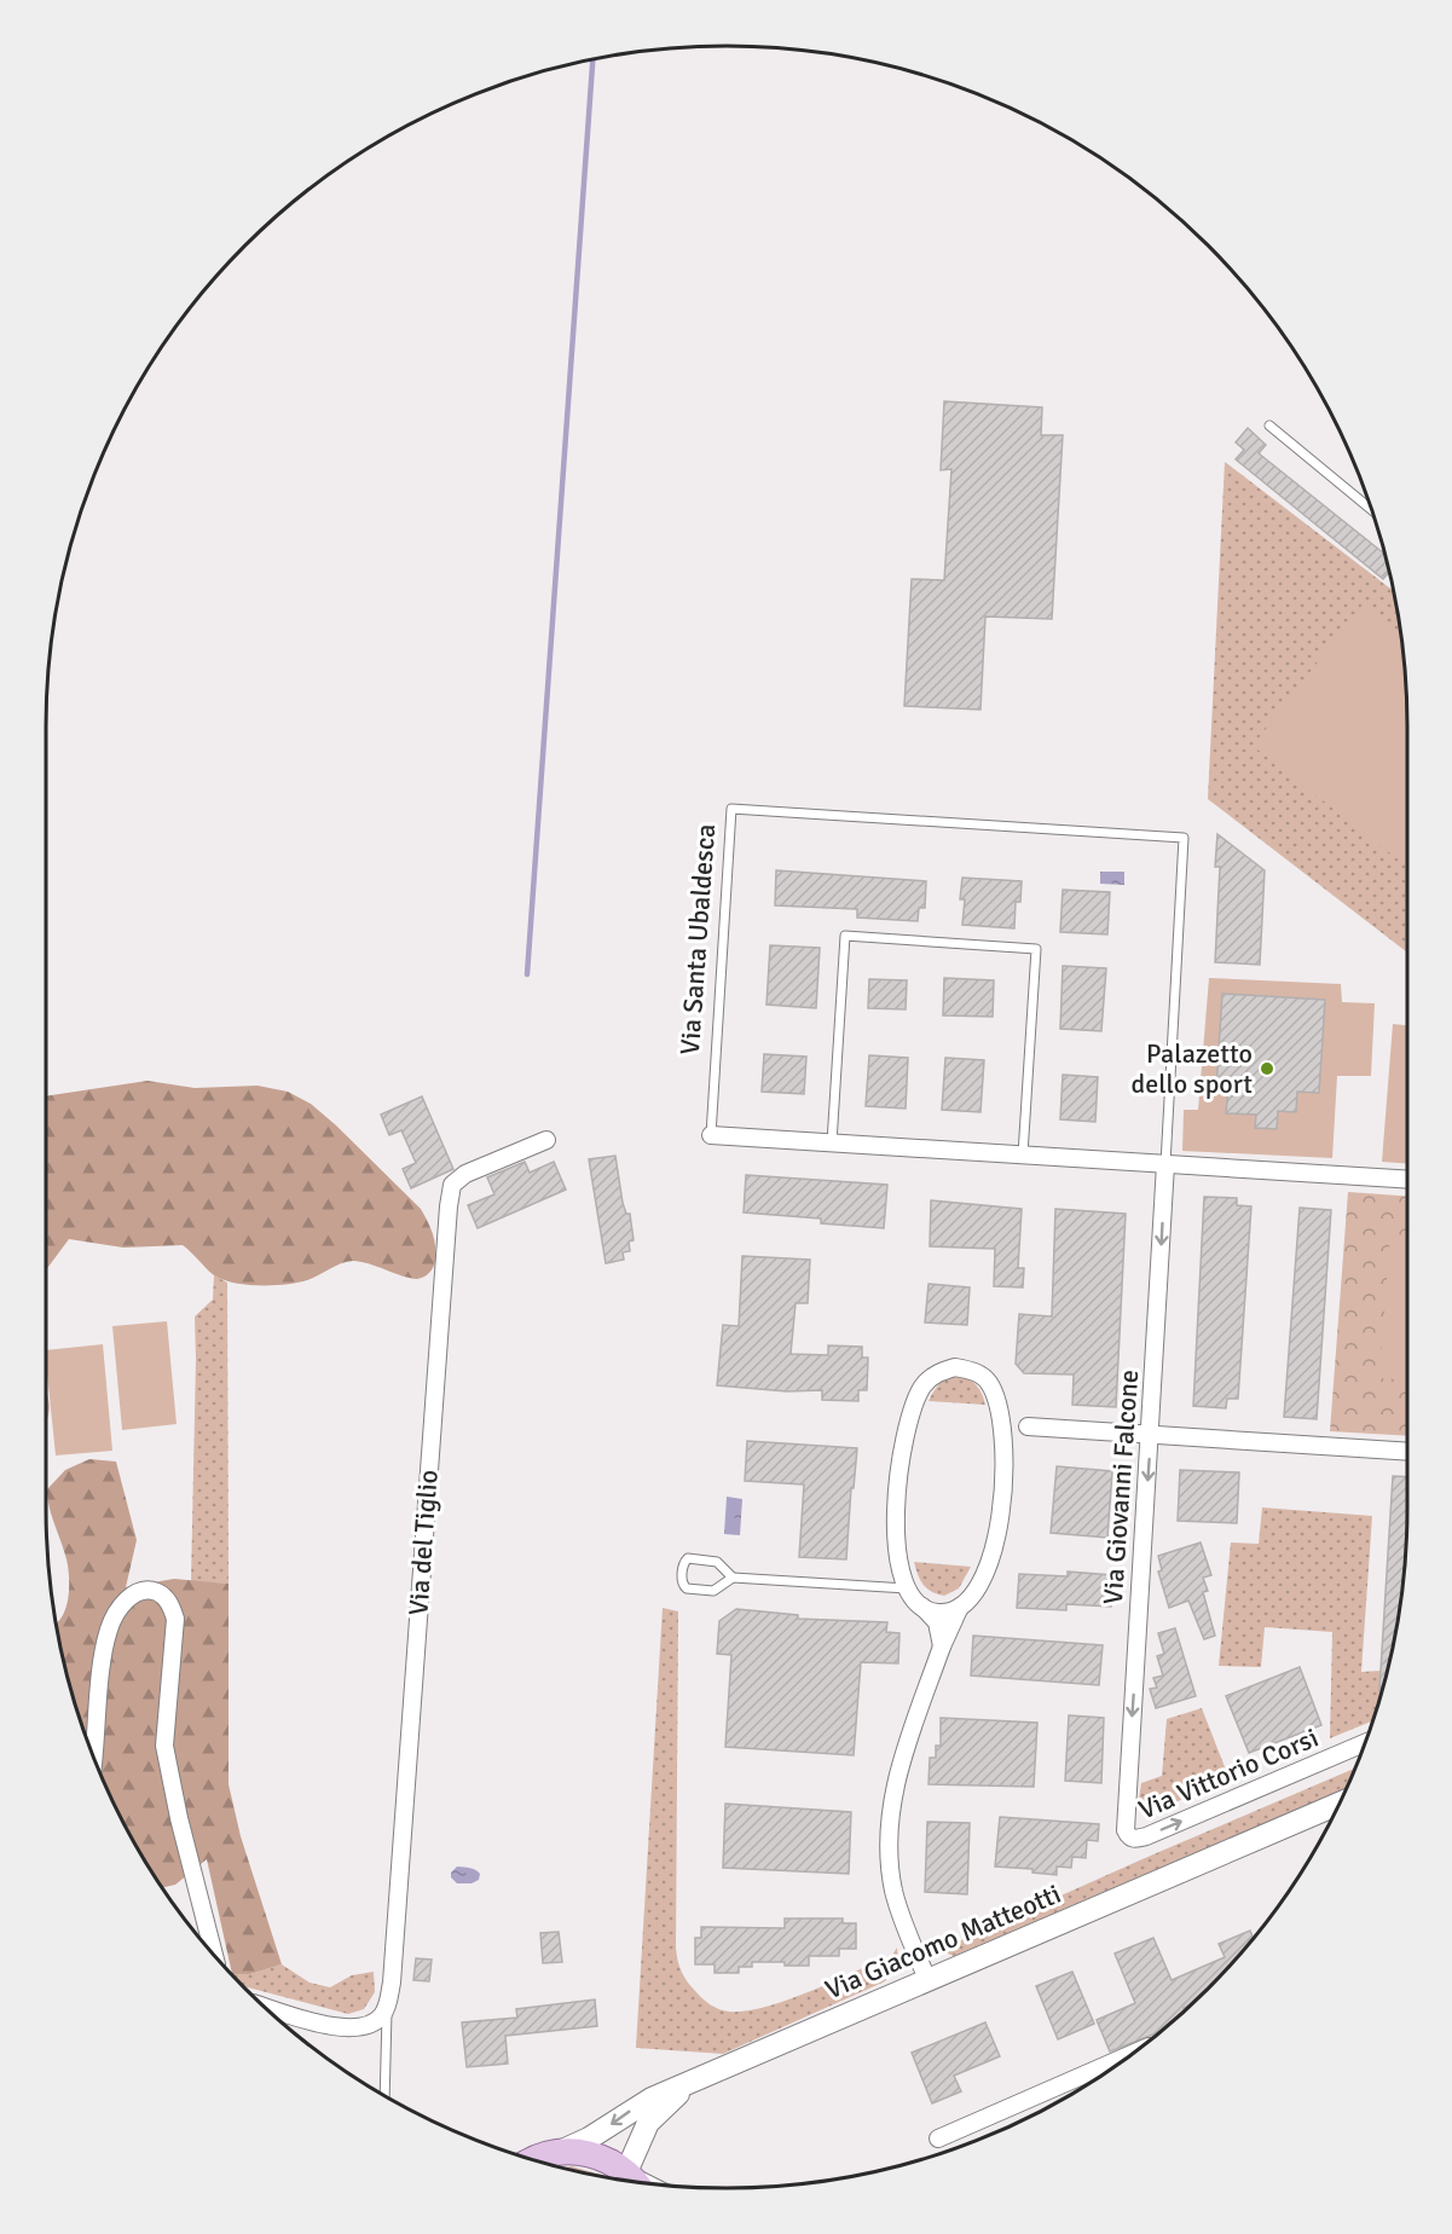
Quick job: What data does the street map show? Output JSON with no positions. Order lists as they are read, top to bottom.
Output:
{
  "streets": {
    "main road": ["Via Giacomo Matteotti"],
    "street": [
      "Via Santa Ubaldesca",
      "Via Giovanni Falcone",
      "Via del Tiglio",
      "Via Vittorio Corsi"
    ]
  },
  "crossings": [
    ["Via Santa Ubaldesca", "Via Giovanni Falcone"],
    ["Via Giovanni Falcone", "Via Vittorio Corsi"]
  ],
  "one_way": ["Via Giovanni Falcone", "Via Vittorio Corsi"],
  "places": ["Palazetto dello sport"]
}
